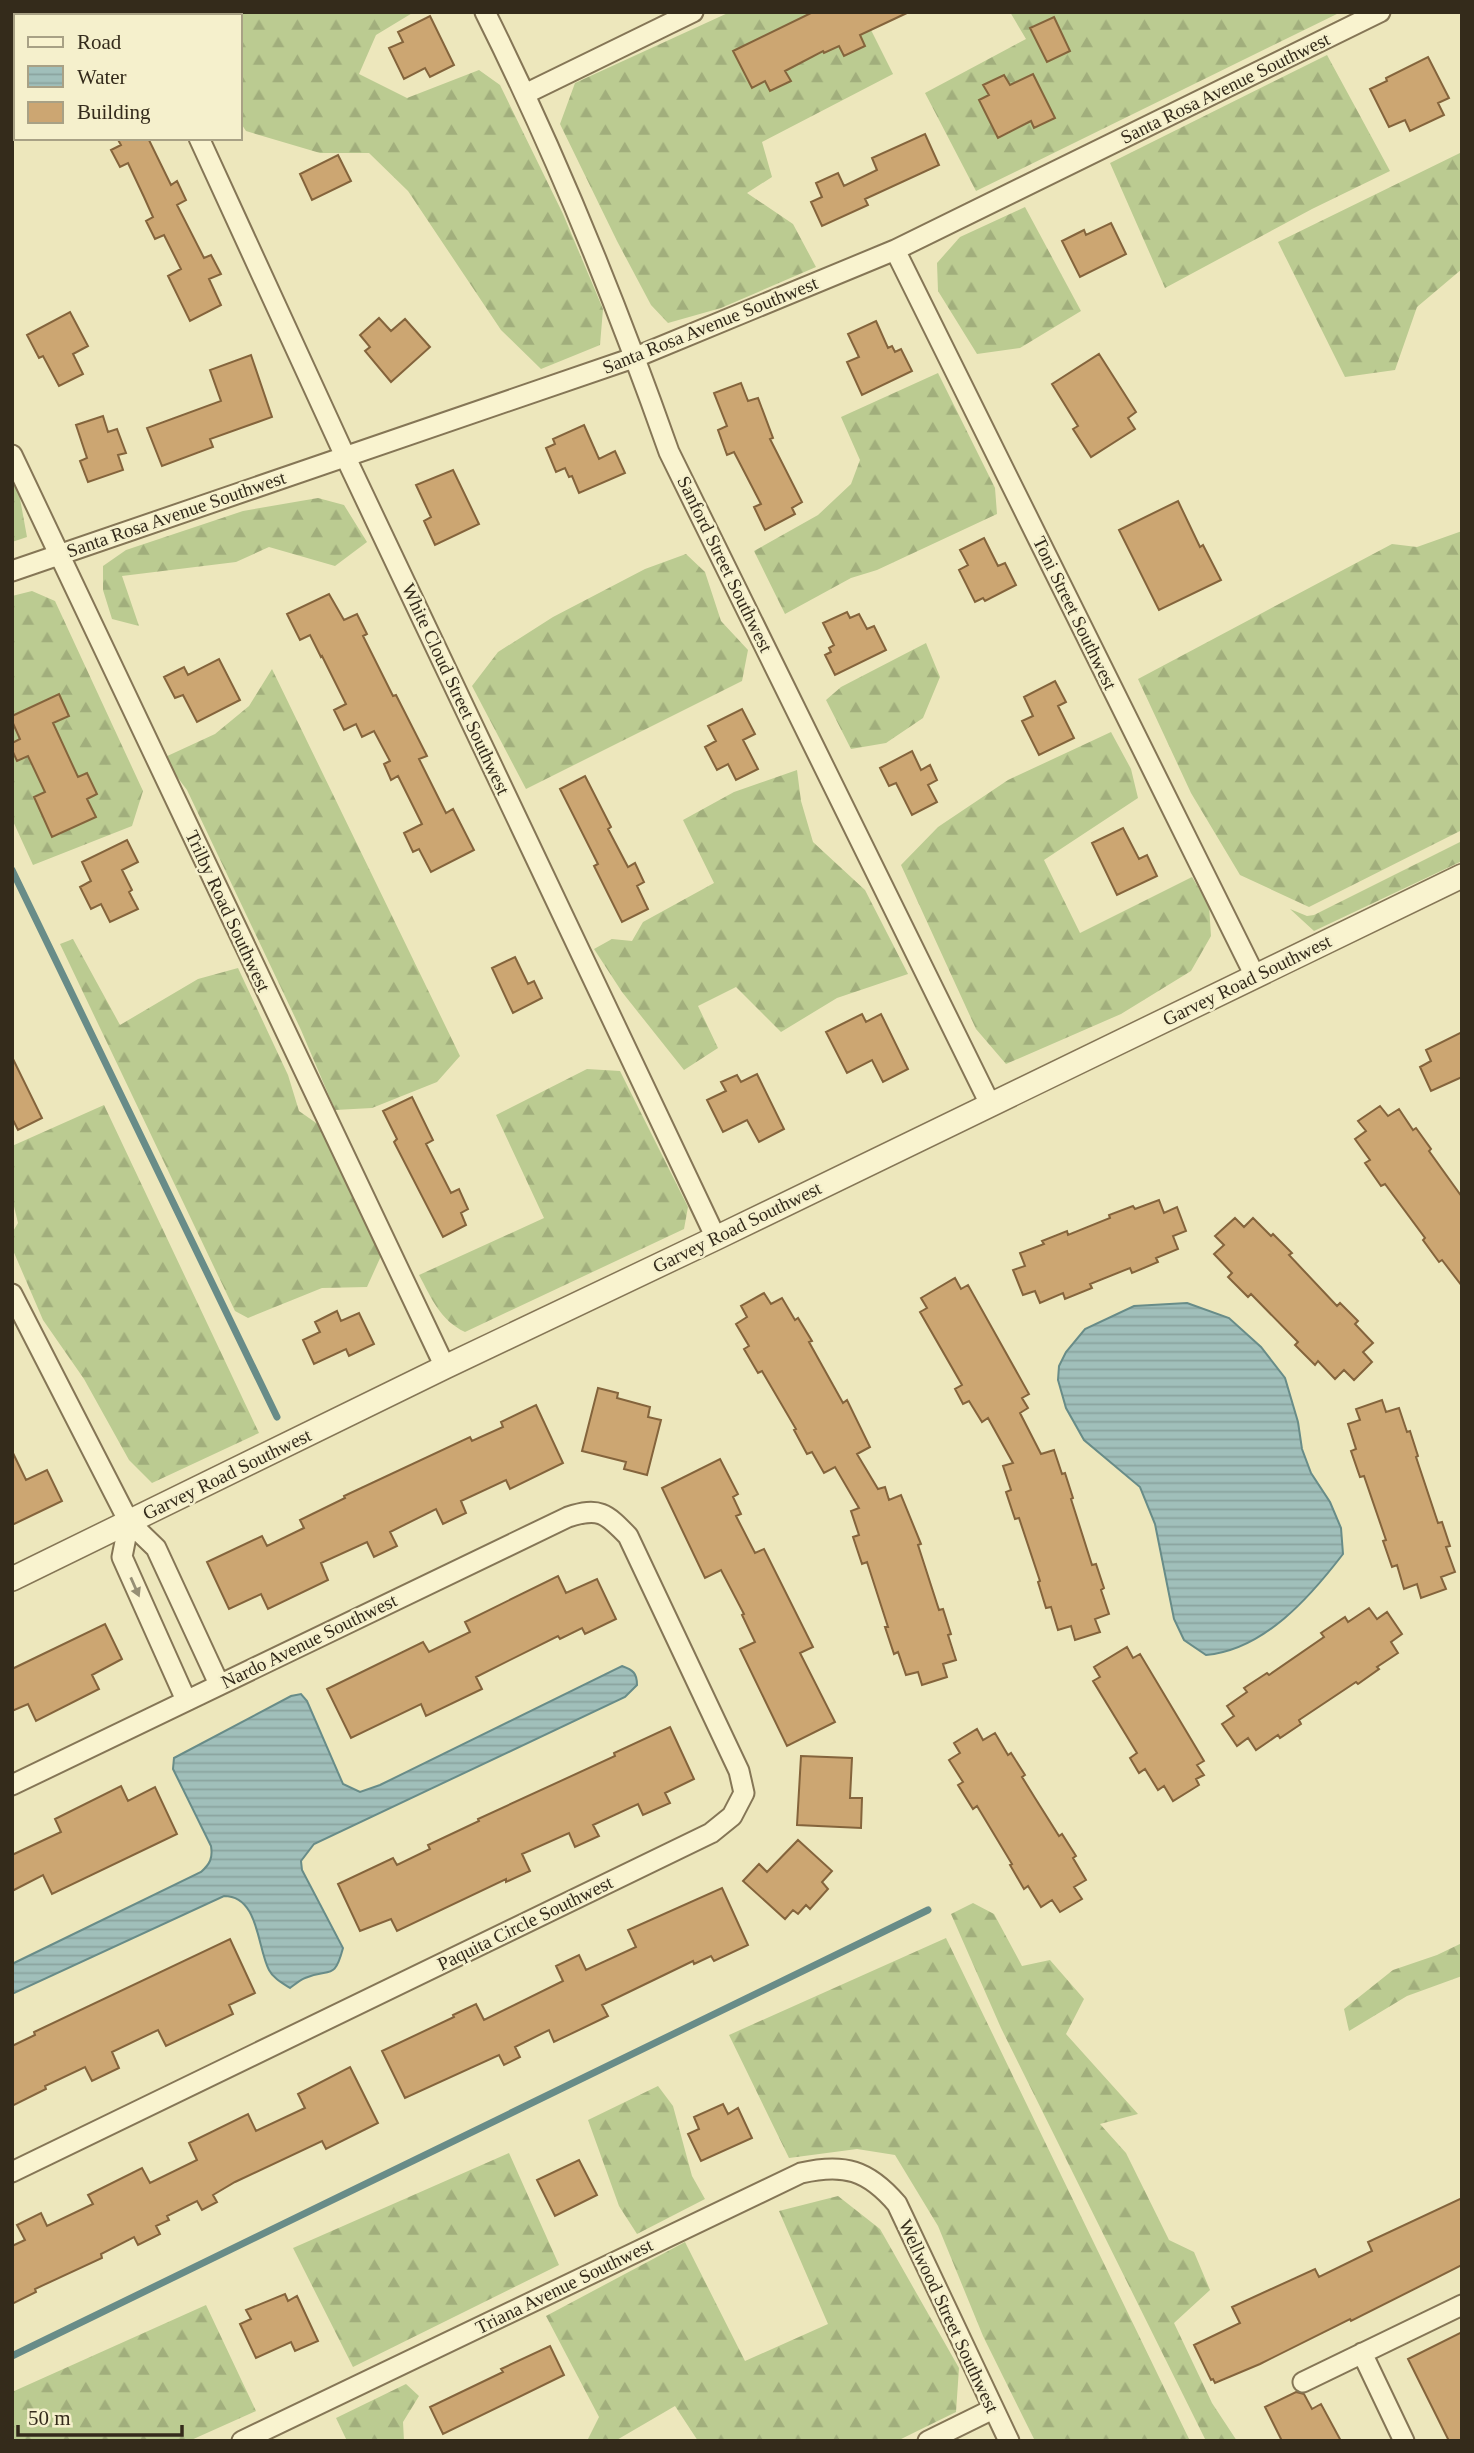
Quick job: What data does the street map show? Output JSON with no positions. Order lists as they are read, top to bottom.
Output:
{
  "streets": {
    "street": [
      "Santa Rosa Avenue Southwest",
      "Sanford Street Southwest",
      "Toni Street Southwest",
      "White Cloud Street Southwest",
      "Trilby Road Southwest",
      "Garvey Road Southwest",
      "Nardo Avenue Southwest",
      "Paquita Circle Southwest",
      "Triana Avenue Southwest",
      "Wellwood Street Southwest"
    ]
  },
  "crossings": [
    ["Santa Rosa Avenue Southwest", "Sanford Street Southwest"],
    ["Santa Rosa Avenue Southwest", "Toni Street Southwest"],
    ["Santa Rosa Avenue Southwest", "White Cloud Street Southwest"],
    ["Santa Rosa Avenue Southwest", "Trilby Road Southwest"],
    ["Sanford Street Southwest", "Garvey Road Southwest"],
    ["Toni Street Southwest", "Garvey Road Southwest"],
    ["White Cloud Street Southwest", "Garvey Road Southwest"],
    ["Trilby Road Southwest", "Garvey Road Southwest"],
    ["Nardo Avenue Southwest", "Paquita Circle Southwest"],
    ["Triana Avenue Southwest", "Wellwood Street Southwest"]
  ],
  "legend": ["Road", "Water", "Building"],
  "scale_bar": "50 m"
}
